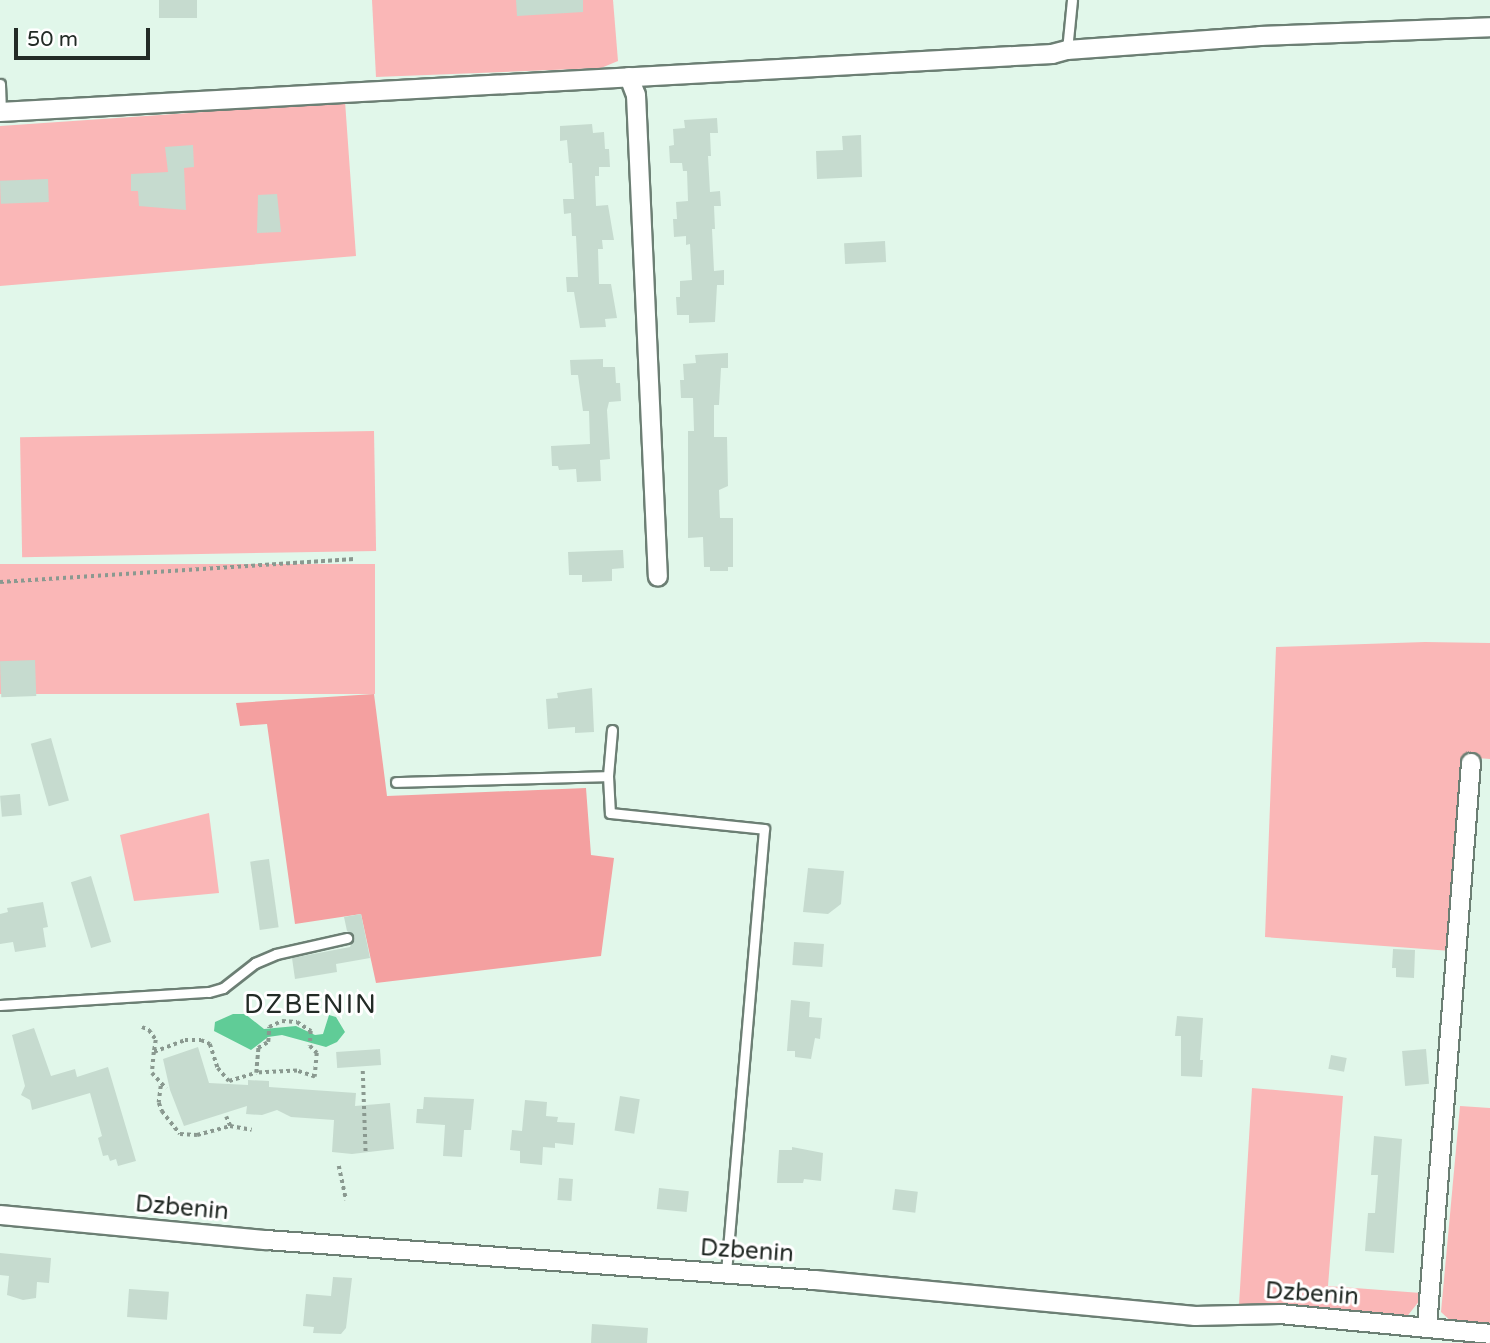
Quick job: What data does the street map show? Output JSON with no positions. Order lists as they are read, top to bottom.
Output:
{
  "streets": {
    "street": ["Dzbenin"]
  },
  "districts": ["DZBENIN"],
  "scale_bar": "50 m"
}
